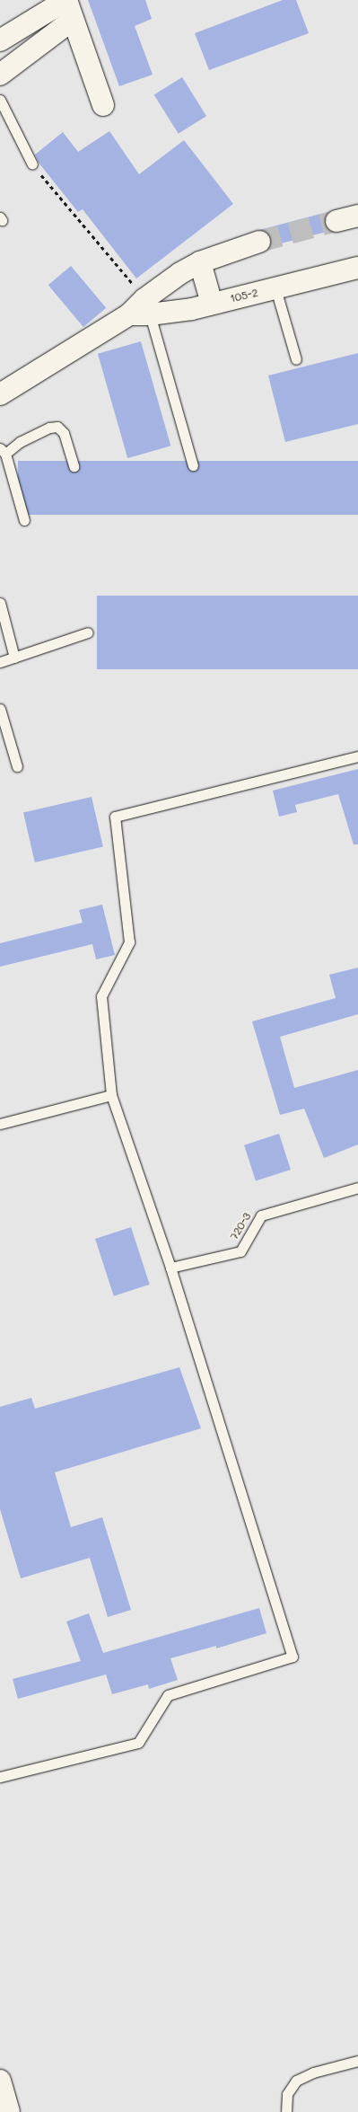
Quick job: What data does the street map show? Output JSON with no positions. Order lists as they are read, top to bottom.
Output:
{
  "streets": {
    "street": ["105-2"],
    "lane": ["720-3"]
  }
}
